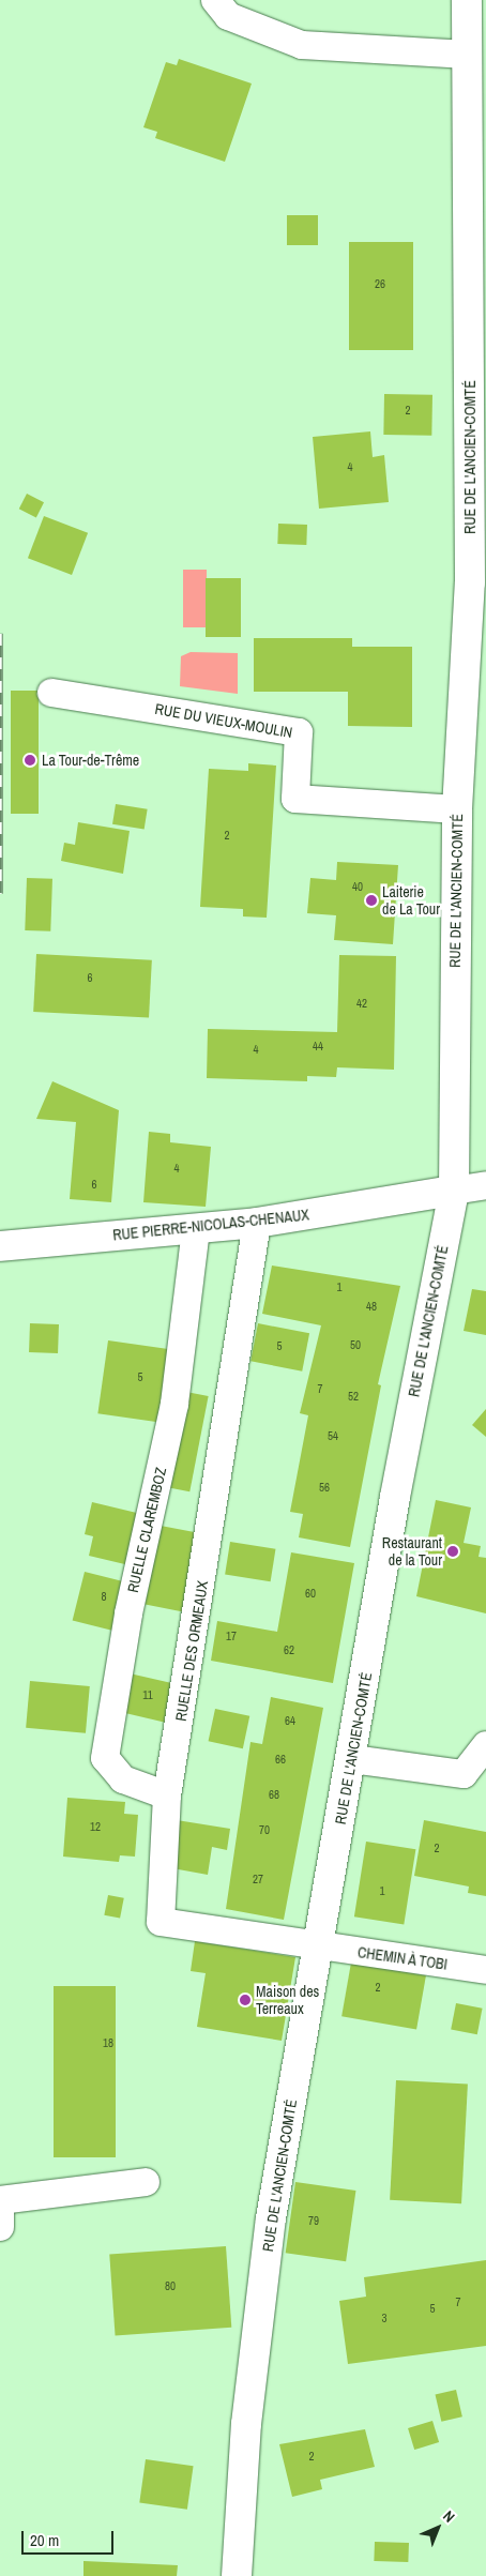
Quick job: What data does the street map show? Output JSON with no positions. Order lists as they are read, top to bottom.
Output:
{
  "streets": {
    "main road": ["RUE DE L'ANCIEN-COMTÉ", "RUE PIERRE-NICOLAS-CHENAUX"],
    "street": [
      "RUE DU VIEUX-MOULIN",
      "RUELLE CLAREMBOZ",
      "RUELLE DES ORMEAUX",
      "CHEMIN À TOBI"
    ]
  },
  "crossings": [
    ["RUE DE L'ANCIEN-COMTÉ", "RUE DU VIEUX-MOULIN"],
    ["RUE DE L'ANCIEN-COMTÉ", "RUE PIERRE-NICOLAS-CHENAUX"],
    ["RUE DE L'ANCIEN-COMTÉ", "RUELLE DES ORMEAUX"],
    ["RUE DE L'ANCIEN-COMTÉ", "CHEMIN À TOBI"],
    ["RUE PIERRE-NICOLAS-CHENAUX", "RUELLE CLAREMBOZ"],
    ["RUE PIERRE-NICOLAS-CHENAUX", "RUELLE DES ORMEAUX"],
    ["RUELLE CLAREMBOZ", "RUELLE DES ORMEAUX"],
    ["RUELLE DES ORMEAUX", "CHEMIN À TOBI"]
  ],
  "places": [
    "La Tour-de-Trême",
    "Laiterie de La Tour",
    "Restaurant de la Tour",
    "Maison des Terreaux"
  ],
  "house_numbers": [
    "26",
    "2",
    "4",
    "2",
    "40",
    "6",
    "42",
    "44",
    "4",
    "4",
    "6",
    "1",
    "48",
    "50",
    "5",
    "5",
    "7",
    "52",
    "54",
    "56",
    "60",
    "8",
    "17",
    "62",
    "11",
    "64",
    "66",
    "68",
    "12",
    "70",
    "2",
    "27",
    "1",
    "2",
    "18",
    "79",
    "80",
    "7",
    "5",
    "3",
    "2"
  ],
  "scale_bar": "20 m",
  "north": "top right"
}
